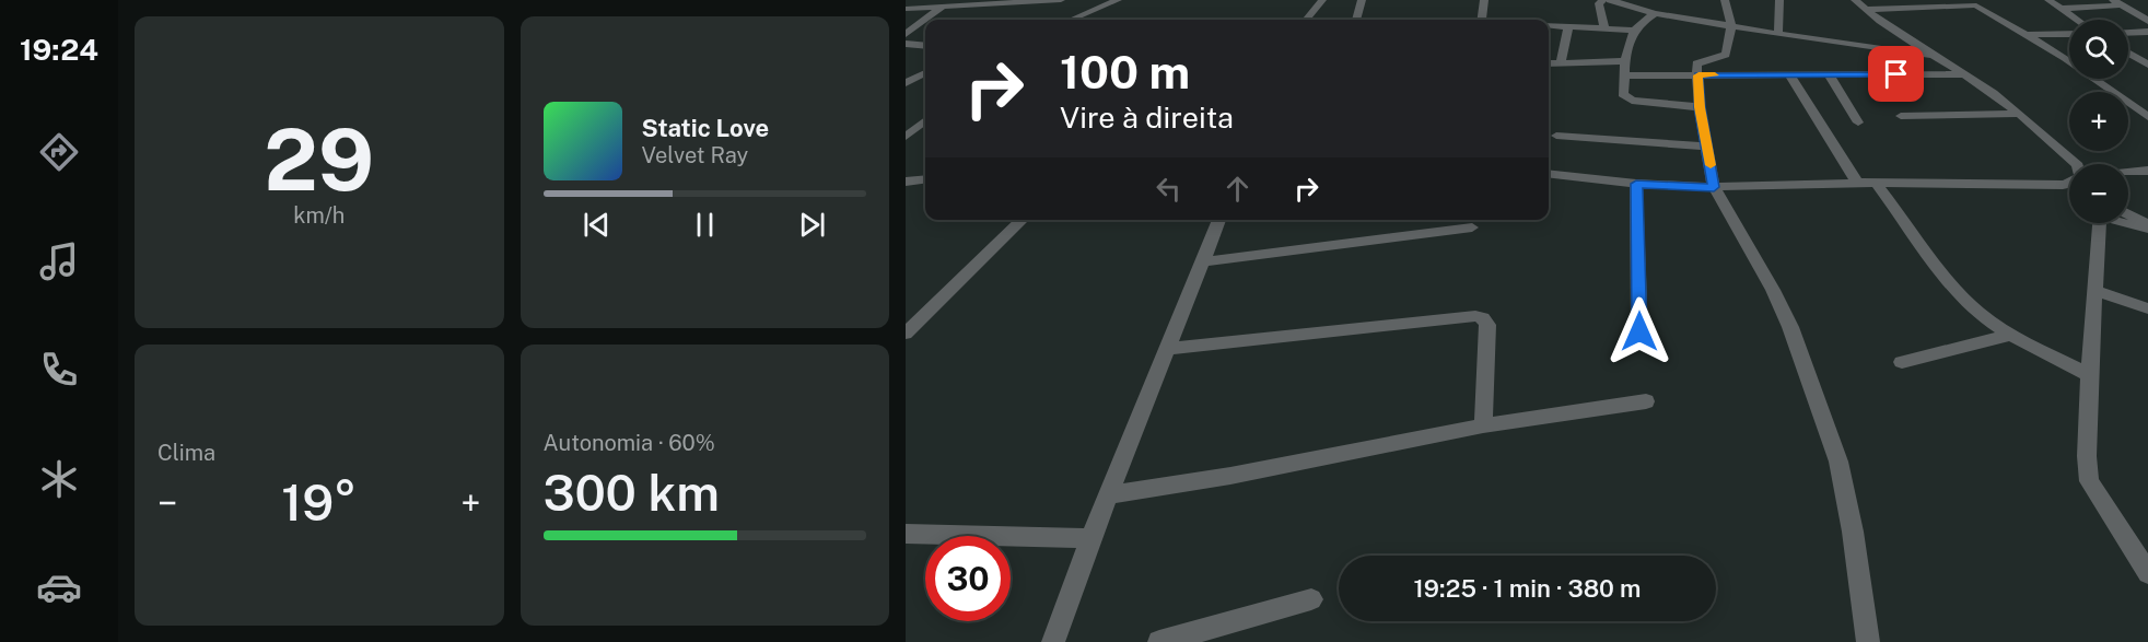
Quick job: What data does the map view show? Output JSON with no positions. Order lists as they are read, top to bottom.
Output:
{
  "page": {
    "tabs": "19:24",
    "tile": [
      ["29", "km/h"],
      "Clima",
      ["Autonomia · 60%", "300 km"]
    ],
    "map_buttons": ["+", "−"],
    "turn": ["100 m", "Vire à direita"],
    "song": ["Static Love", "Velvet Ray"],
    "heat": ["−", "19°", "+"],
    "limit": "30",
    "trip": "19:25 · 1 min · 380 m"
  }
}
